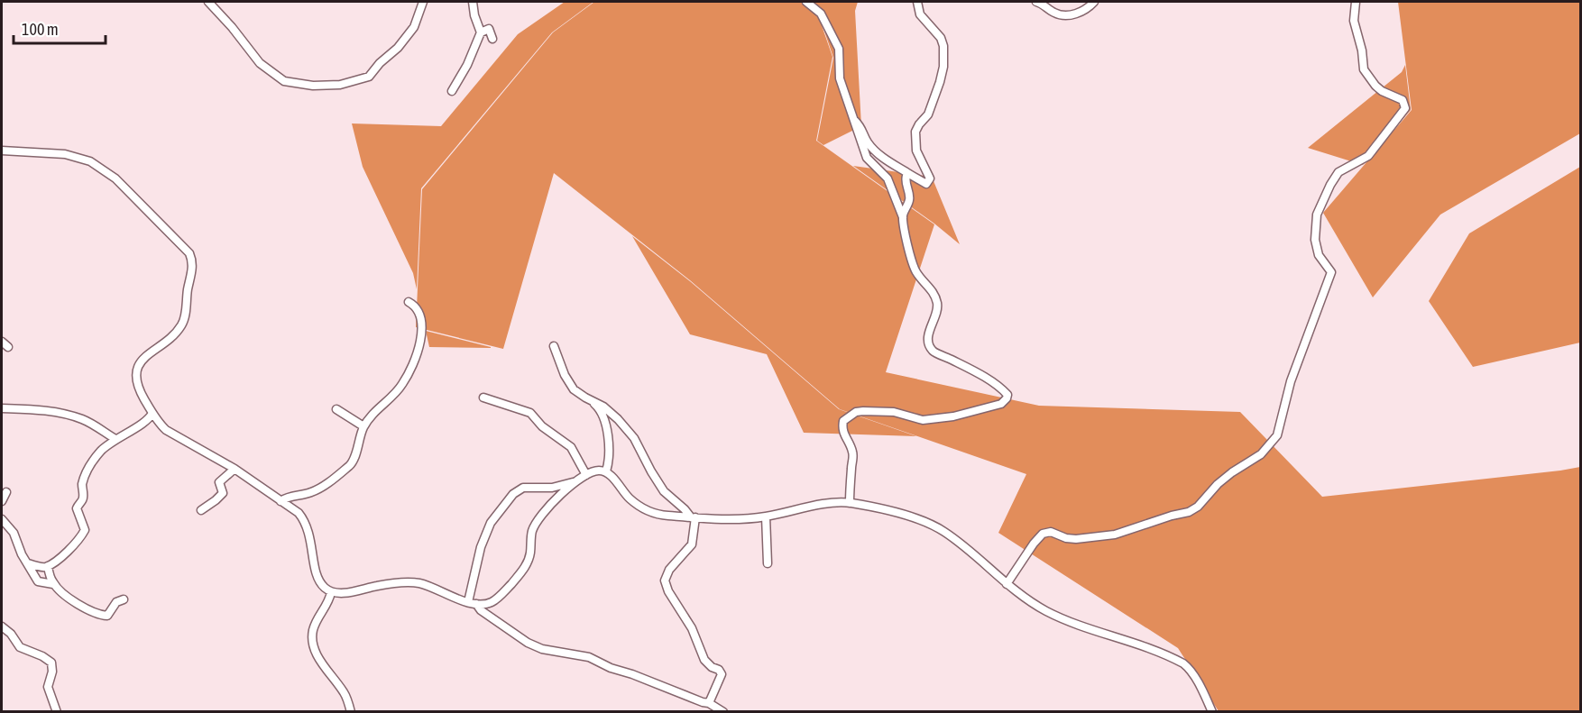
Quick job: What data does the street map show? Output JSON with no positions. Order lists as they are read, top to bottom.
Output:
{
  "scale_bar": "100 m"
}
